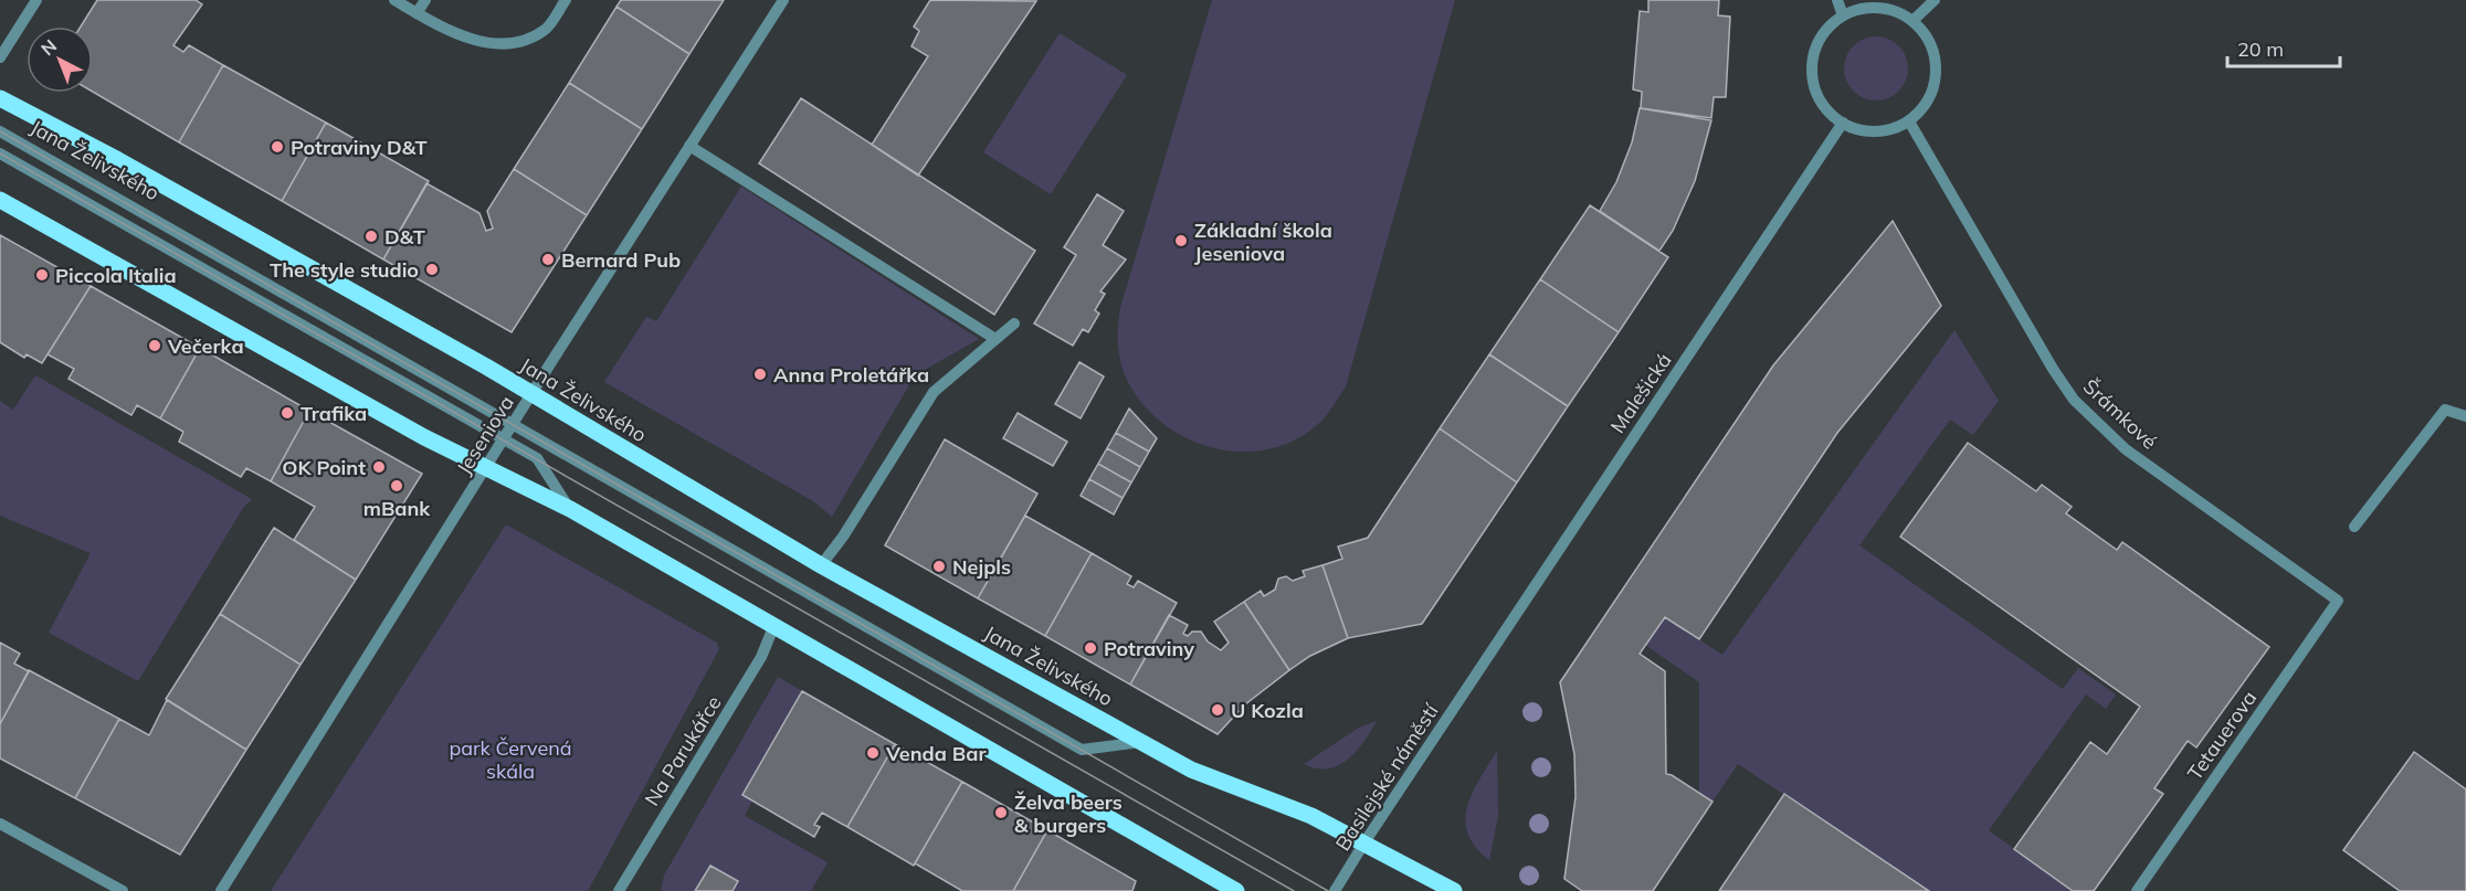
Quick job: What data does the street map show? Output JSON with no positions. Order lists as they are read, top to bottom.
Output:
{
  "streets": {
    "main road": ["Jana Želivského"],
    "street": [
      "Malešická",
      "Šrámkové",
      "Jeseniova",
      "Tetauerova",
      "Na Parukářce",
      "Basilejské náměstí"
    ]
  },
  "crossings": [
    ["Jana Želivského", "Jeseniova"],
    ["Jana Želivského", "Na Parukářce"],
    ["Jana Želivského", "Basilejské náměstí"],
    ["Malešická", "Šrámkové"],
    ["Malešická", "Basilejské náměstí"],
    ["Šrámkové", "Tetauerova"]
  ],
  "parks": ["park Červená skála"],
  "places": [
    "Potraviny D&T",
    "D&T",
    "Základní škola Jeseniova",
    "Bernard Pub",
    "The style studio",
    "Piccola Italia",
    "Večerka",
    "Anna Proletářka",
    "Trafika",
    "OK Point",
    "mBank",
    "Nejpls",
    "Potraviny",
    "U Kozla",
    "Venda Bar",
    "Želva beers & burgers"
  ],
  "scale_bar": "20 m",
  "north": "top left"
}
